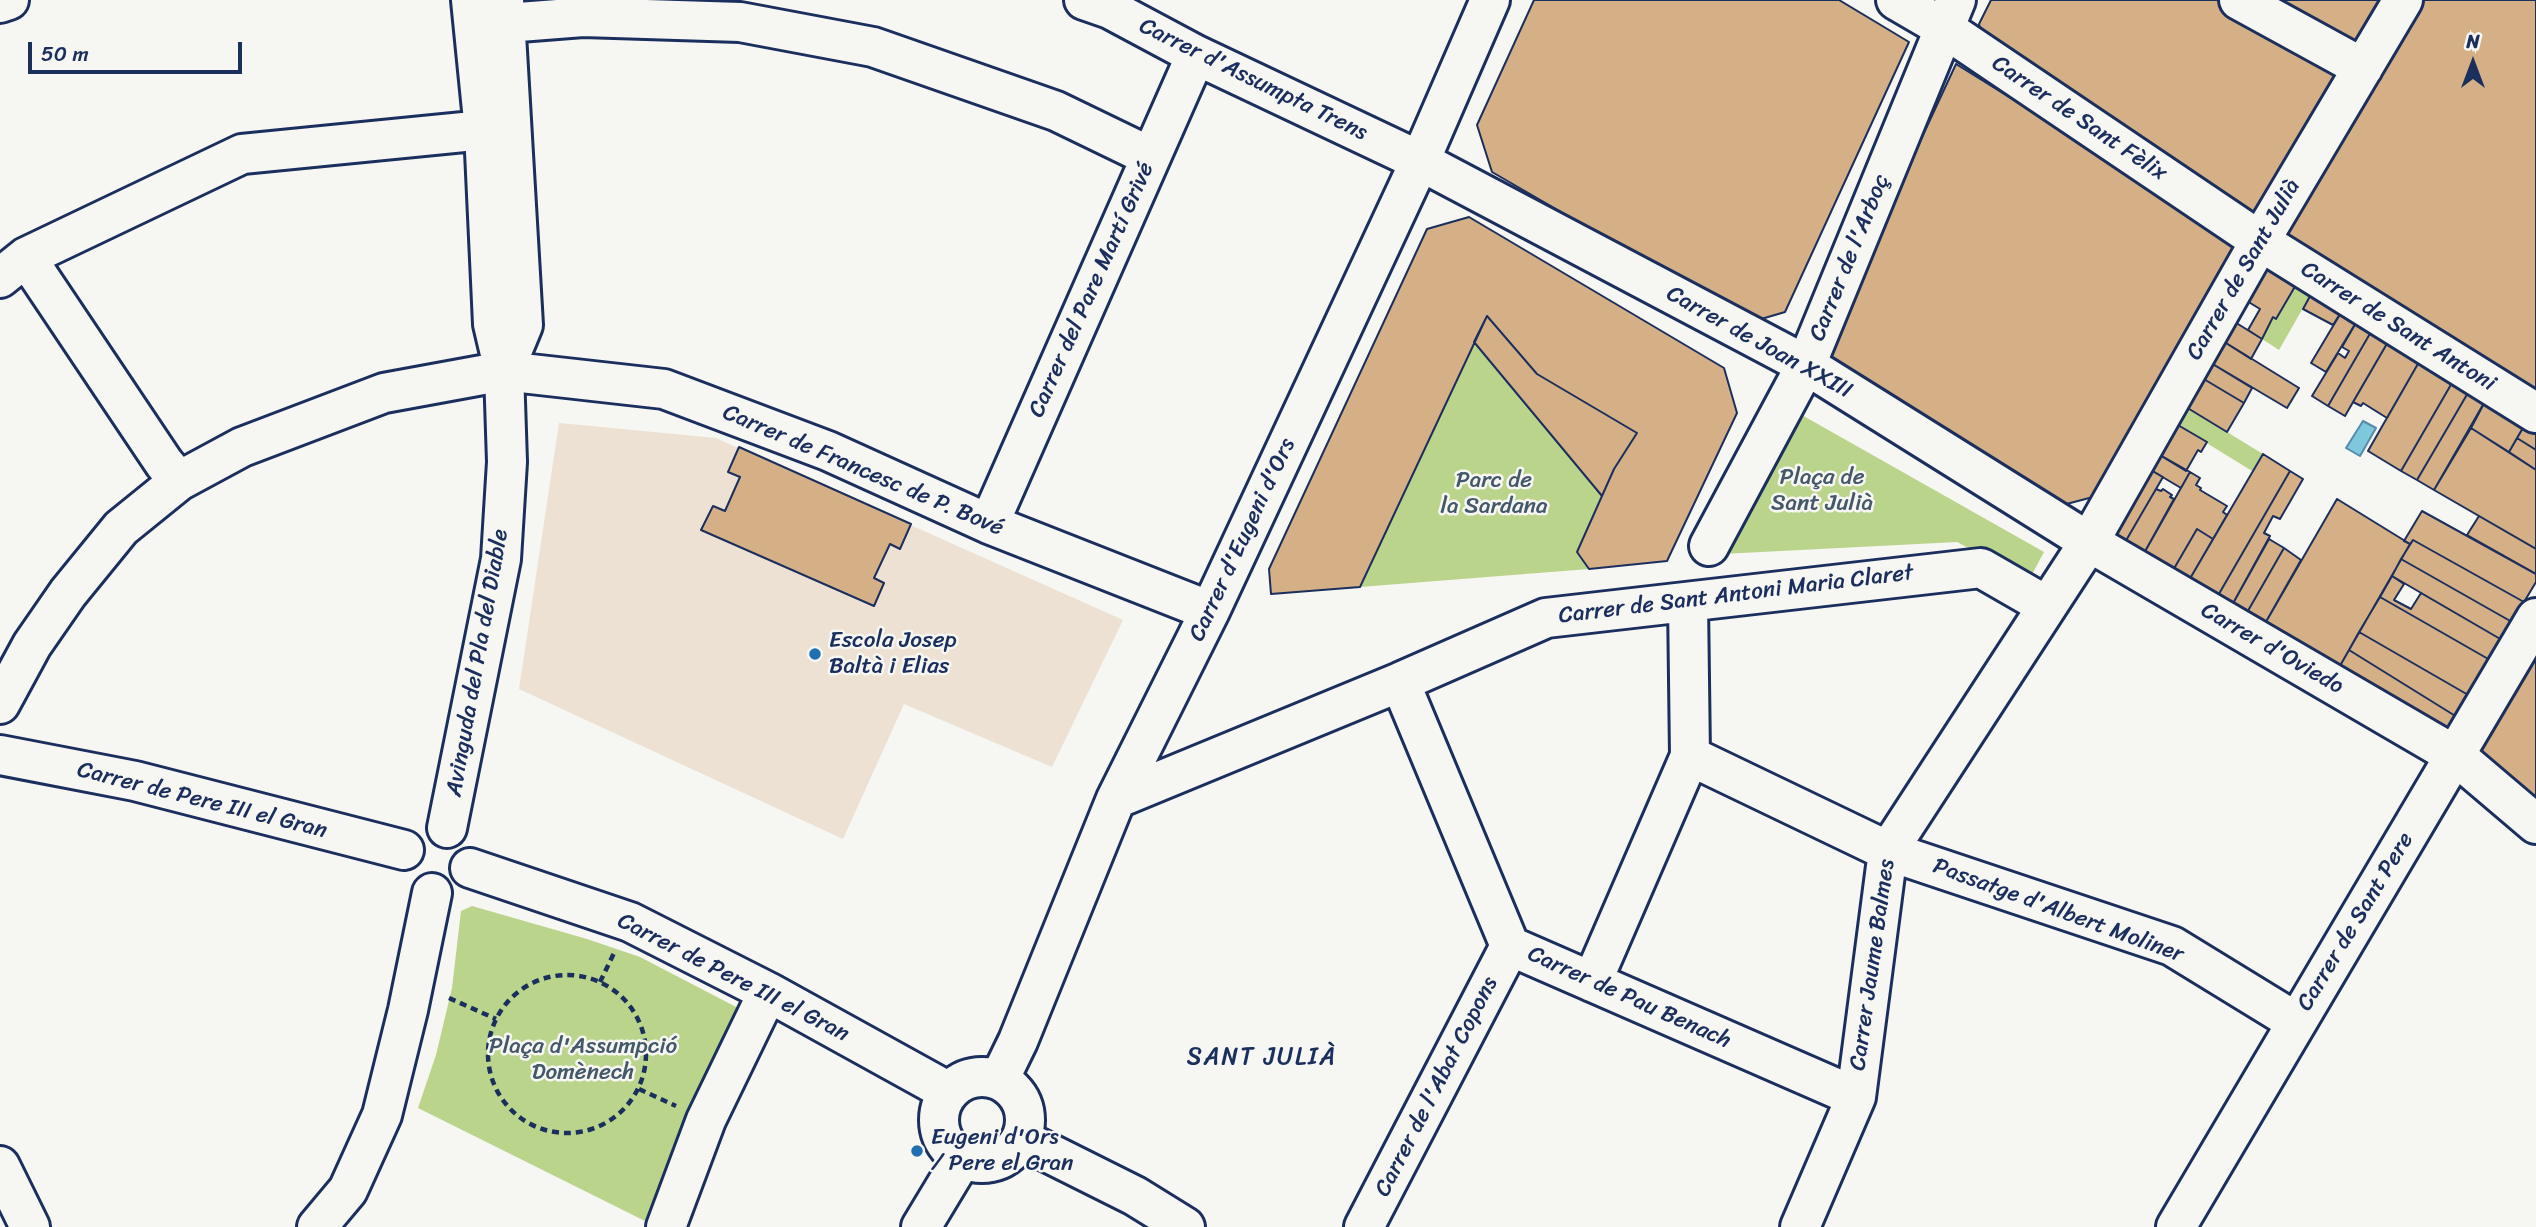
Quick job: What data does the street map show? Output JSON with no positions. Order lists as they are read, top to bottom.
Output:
{
  "streets": {
    "street": [
      "Carrer d'Assumpta Trens",
      "Carrer de Sant Fèlix",
      "Carrer de l'Arboç",
      "Carrer de Sant Julià",
      "Carrer del Pare Martí Grivé",
      "Carrer de Sant Antoni",
      "Carrer de Joan XXIII",
      "Carrer de Francesc de P. Bové",
      "Carrer d'Eugeni d'Ors",
      "Carrer de Sant Antoni Maria Claret",
      "Carrer d'Oviedo",
      "Avinguda del Pla del Diable",
      "Carrer de Pere III el Gran",
      "Passatge d'Albert Moliner",
      "Carrer de Sant Pere",
      "Carrer Jaume Balmes",
      "Carrer de Pau Benach",
      "Carrer de l'Abat Copons"
    ]
  },
  "crossings": [
    ["Carrer d'Assumpta Trens", "Carrer del Pare Martí Grivé"],
    ["Carrer d'Assumpta Trens", "Carrer de Joan XXIII"],
    ["Carrer d'Assumpta Trens", "Carrer d'Eugeni d'Ors"],
    ["Carrer de Sant Fèlix", "Carrer de l'Arboç"],
    ["Carrer de Sant Fèlix", "Carrer de Sant Julià"],
    ["Carrer de Sant Fèlix", "Carrer de Sant Antoni"],
    ["Carrer de l'Arboç", "Carrer de Joan XXIII"],
    ["Carrer de Sant Julià", "Carrer de Sant Antoni"],
    ["Carrer de Sant Julià", "Carrer de Joan XXIII"],
    ["Carrer de Sant Julià", "Carrer d'Oviedo"],
    ["Carrer de Sant Julià", "Carrer Jaume Balmes"],
    ["Carrer del Pare Martí Grivé", "Carrer de Francesc de P. Bové"],
    ["Carrer de Joan XXIII", "Carrer d'Eugeni d'Ors"],
    ["Carrer de Joan XXIII", "Carrer d'Oviedo"],
    ["Carrer de Joan XXIII", "Carrer Jaume Balmes"],
    ["Carrer de Francesc de P. Bové", "Carrer d'Eugeni d'Ors"],
    ["Carrer de Francesc de P. Bové", "Avinguda del Pla del Diable"],
    ["Carrer d'Eugeni d'Ors", "Carrer de Sant Antoni Maria Claret"],
    ["Carrer d'Eugeni d'Ors", "Carrer de Pere III el Gran"],
    ["Carrer de Sant Antoni Maria Claret", "Carrer Jaume Balmes"],
    ["Carrer de Sant Antoni Maria Claret", "Carrer de Pau Benach"],
    ["Carrer d'Oviedo", "Carrer de Sant Pere"],
    ["Carrer d'Oviedo", "Carrer Jaume Balmes"],
    ["Avinguda del Pla del Diable", "Carrer de Pere III el Gran"],
    ["Passatge d'Albert Moliner", "Carrer de Sant Pere"],
    ["Passatge d'Albert Moliner", "Carrer Jaume Balmes"],
    ["Carrer Jaume Balmes", "Carrer de Pau Benach"],
    ["Carrer de Pau Benach", "Carrer de l'Abat Copons"]
  ],
  "districts": ["SANT JULIÀ"],
  "parks": ["Plaça de Sant Julià", "Parc de la Sardana", "Plaça d'Assumpció Domènech"],
  "places": ["Escola Josep Baltà i Elias", "Eugeni d'Ors / Pere el Gran"],
  "scale_bar": "50 m",
  "north": "top"
}
